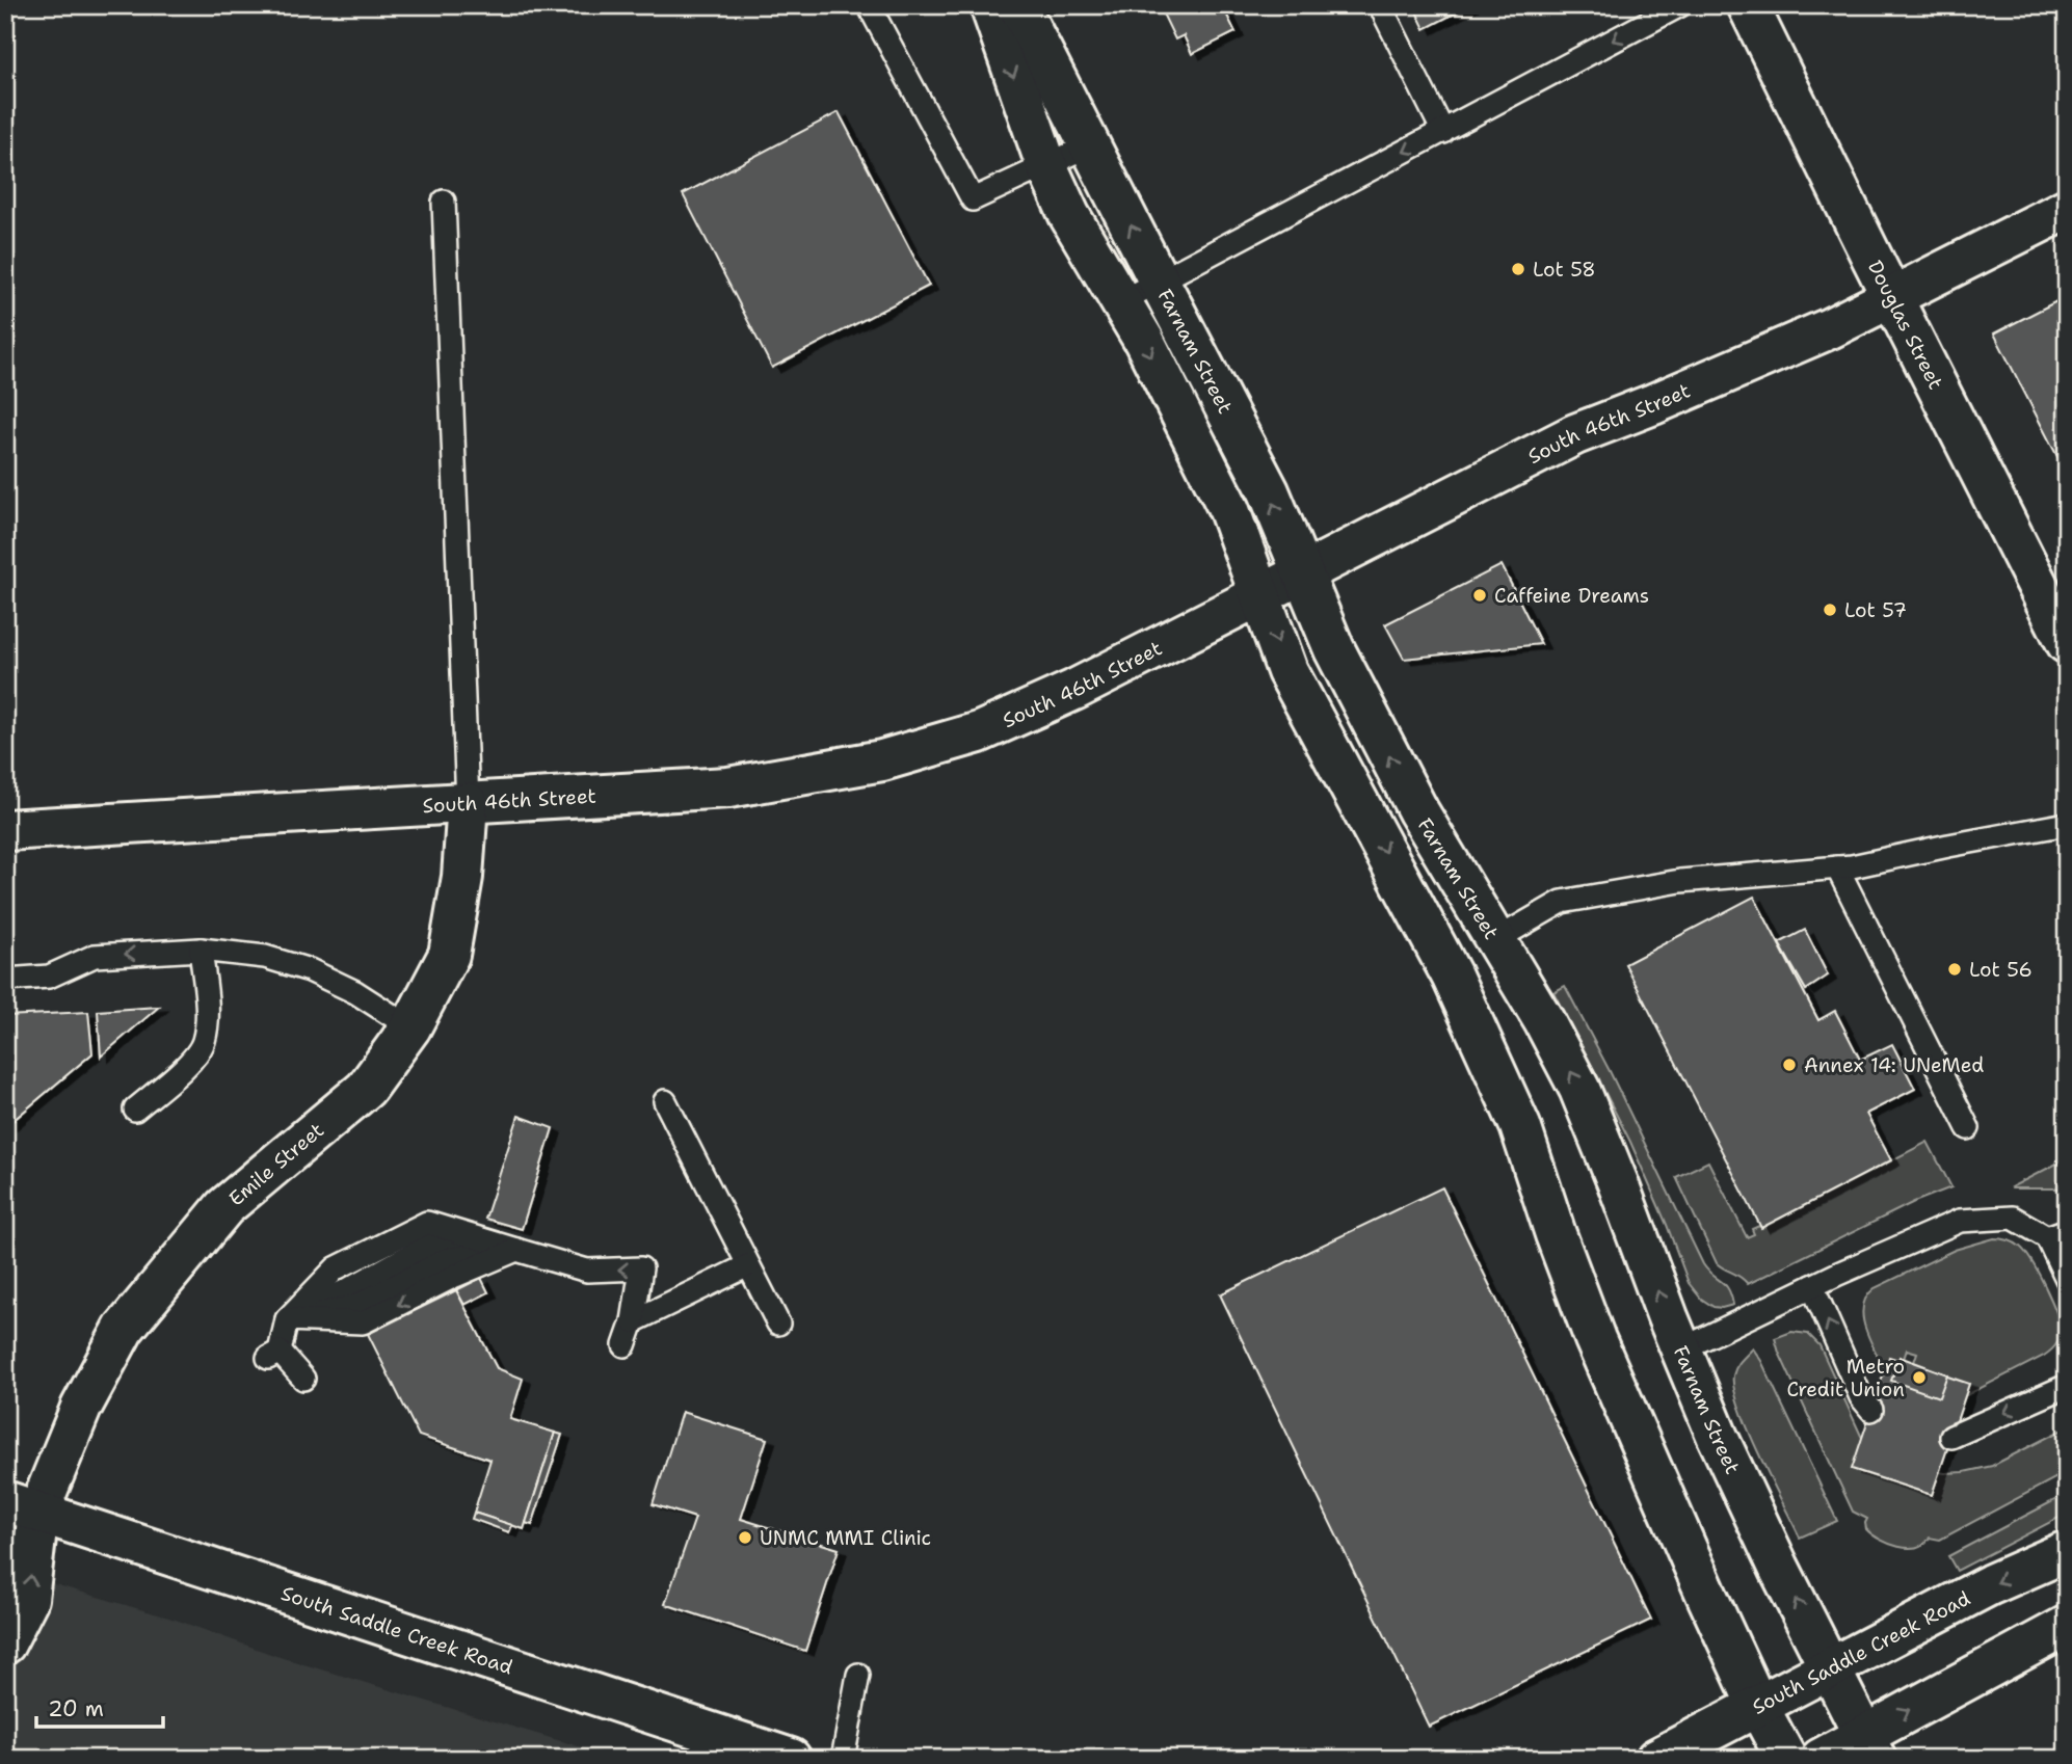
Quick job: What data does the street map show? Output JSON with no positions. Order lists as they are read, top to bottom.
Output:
{
  "streets": {
    "main road": [
      "Douglas Street",
      "Farnam Street",
      "South 46th Street",
      "Emile Street",
      "South Saddle Creek Road"
    ]
  },
  "crossings": [
    ["Douglas Street", "South 46th Street"],
    ["Farnam Street", "South 46th Street"],
    ["Farnam Street", "South Saddle Creek Road"],
    ["South 46th Street", "Emile Street"],
    ["Emile Street", "South Saddle Creek Road"]
  ],
  "places": [
    "Lot 58",
    "Caffeine Dreams",
    "Lot 57",
    "Lot 56",
    "Annex 14: UNeMed",
    "Metro Credit Union",
    "UNMC MMI Clinic"
  ],
  "scale_bar": "20 m"
}
